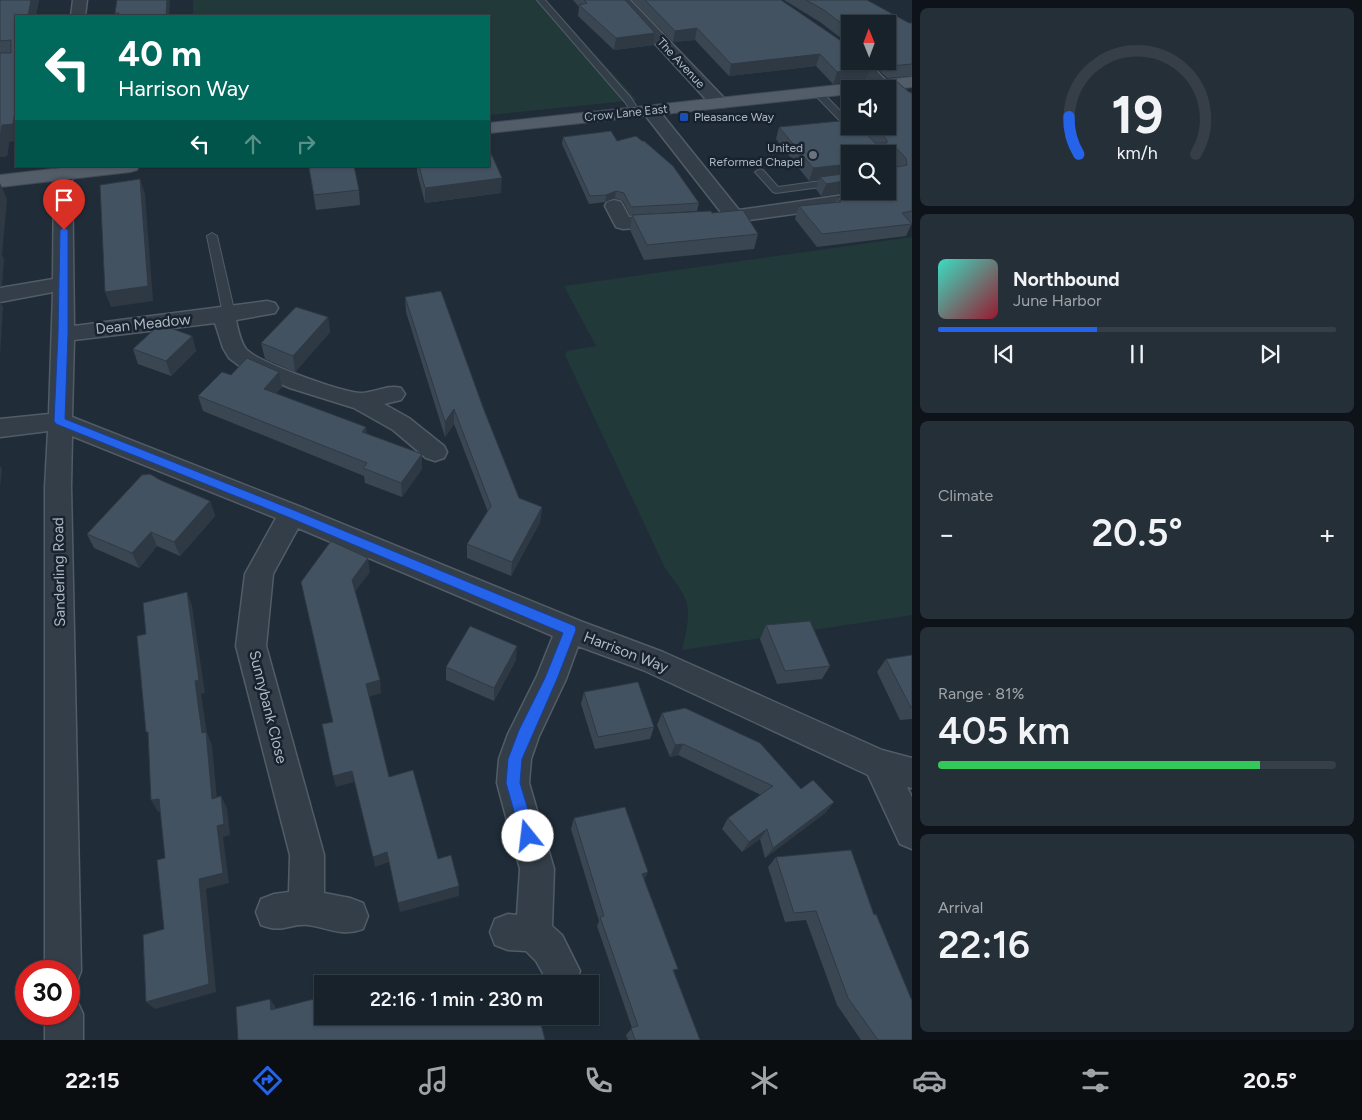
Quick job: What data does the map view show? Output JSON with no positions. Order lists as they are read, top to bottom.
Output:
{
  "streets": {
    "main road": ["Crow Lane East"],
    "street": [
      "The Avenue",
      "Dean Meadow",
      "Sanderling Road",
      "Harrison Way",
      "Sunnybank Close"
    ]
  },
  "crossings": [
    ["The Avenue", "Crow Lane East"],
    ["Dean Meadow", "Sanderling Road"],
    ["Sanderling Road", "Harrison Way"],
    ["Harrison Way", "Sunnybank Close"]
  ],
  "places": {
    "transit": ["Pleasance Way"],
    "other": ["United Reformed Chapel"]
  },
  "north": "top",
  "page": {
    "turn": ["40 m", "Harrison Way"],
    "song": ["Northbound", "June Harbor"],
    "tile": [
      "Climate",
      ["Range · 81%", "405 km"],
      ["Arrival", "22:16"]
    ],
    "heat": ["−", "20.5°", "+"],
    "limit": "30",
    "trip": "22:16 · 1 min · 230 m",
    "tabs": ["22:15", "20.5°"],
    "gauge": ["19", "km/h"]
  }
}
